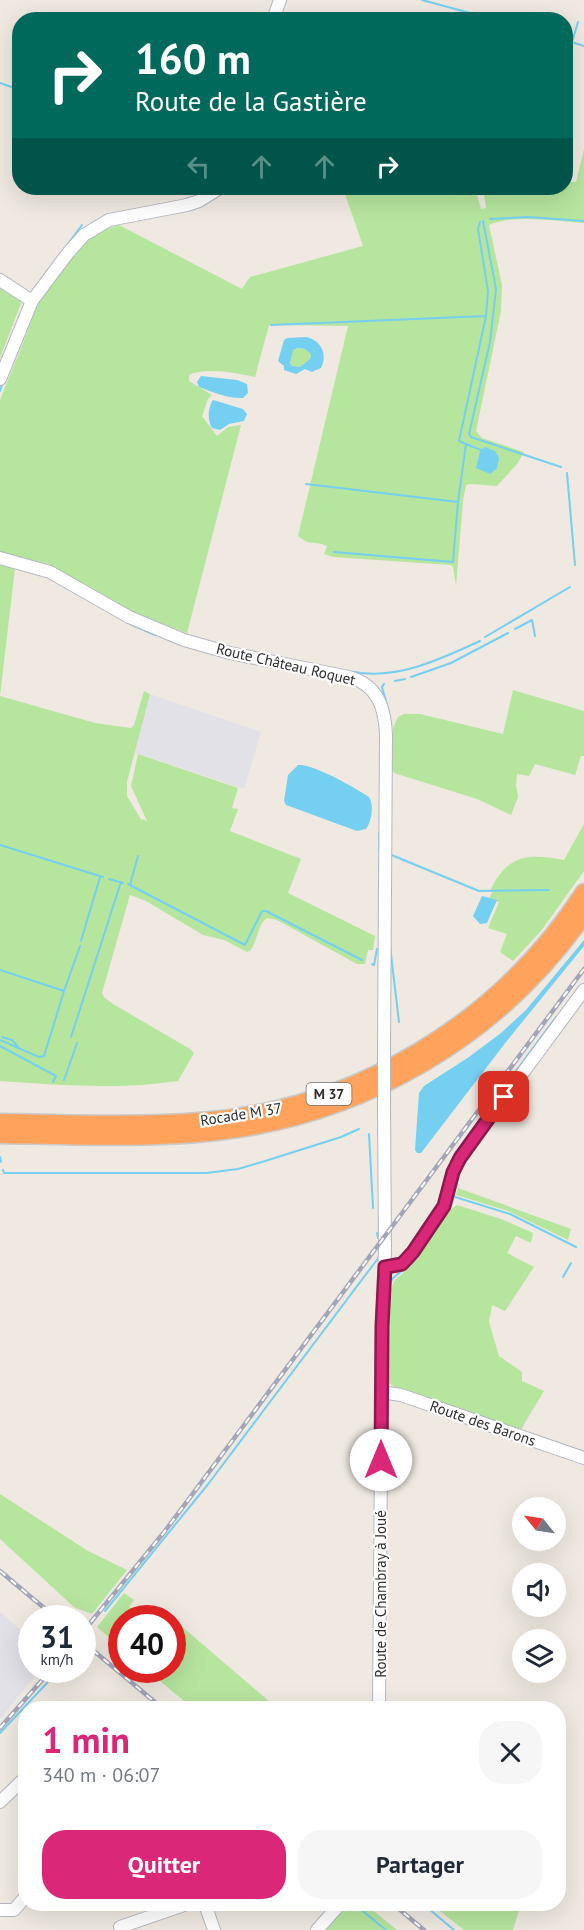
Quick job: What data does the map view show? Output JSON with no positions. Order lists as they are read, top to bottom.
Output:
{
  "streets": {
    "highway": ["M 37", "Rocade M 37"],
    "street": ["Route Château Roquet", "Route des Barons", "Route de Chambray à Joué"]
  },
  "crossings": [
    ["Route Château Roquet", "Route de Chambray à Joué"],
    ["Route des Barons", "Route de Chambray à Joué"]
  ],
  "north": "top left",
  "page": {
    "turn": ["160 m", "Route de la Gastière"],
    "speed": "31 km/h",
    "limit": "40",
    "heading": ["1 min", "340 m · 06:07"],
    "buttons": ["Quitter", "Partager"]
  }
}
